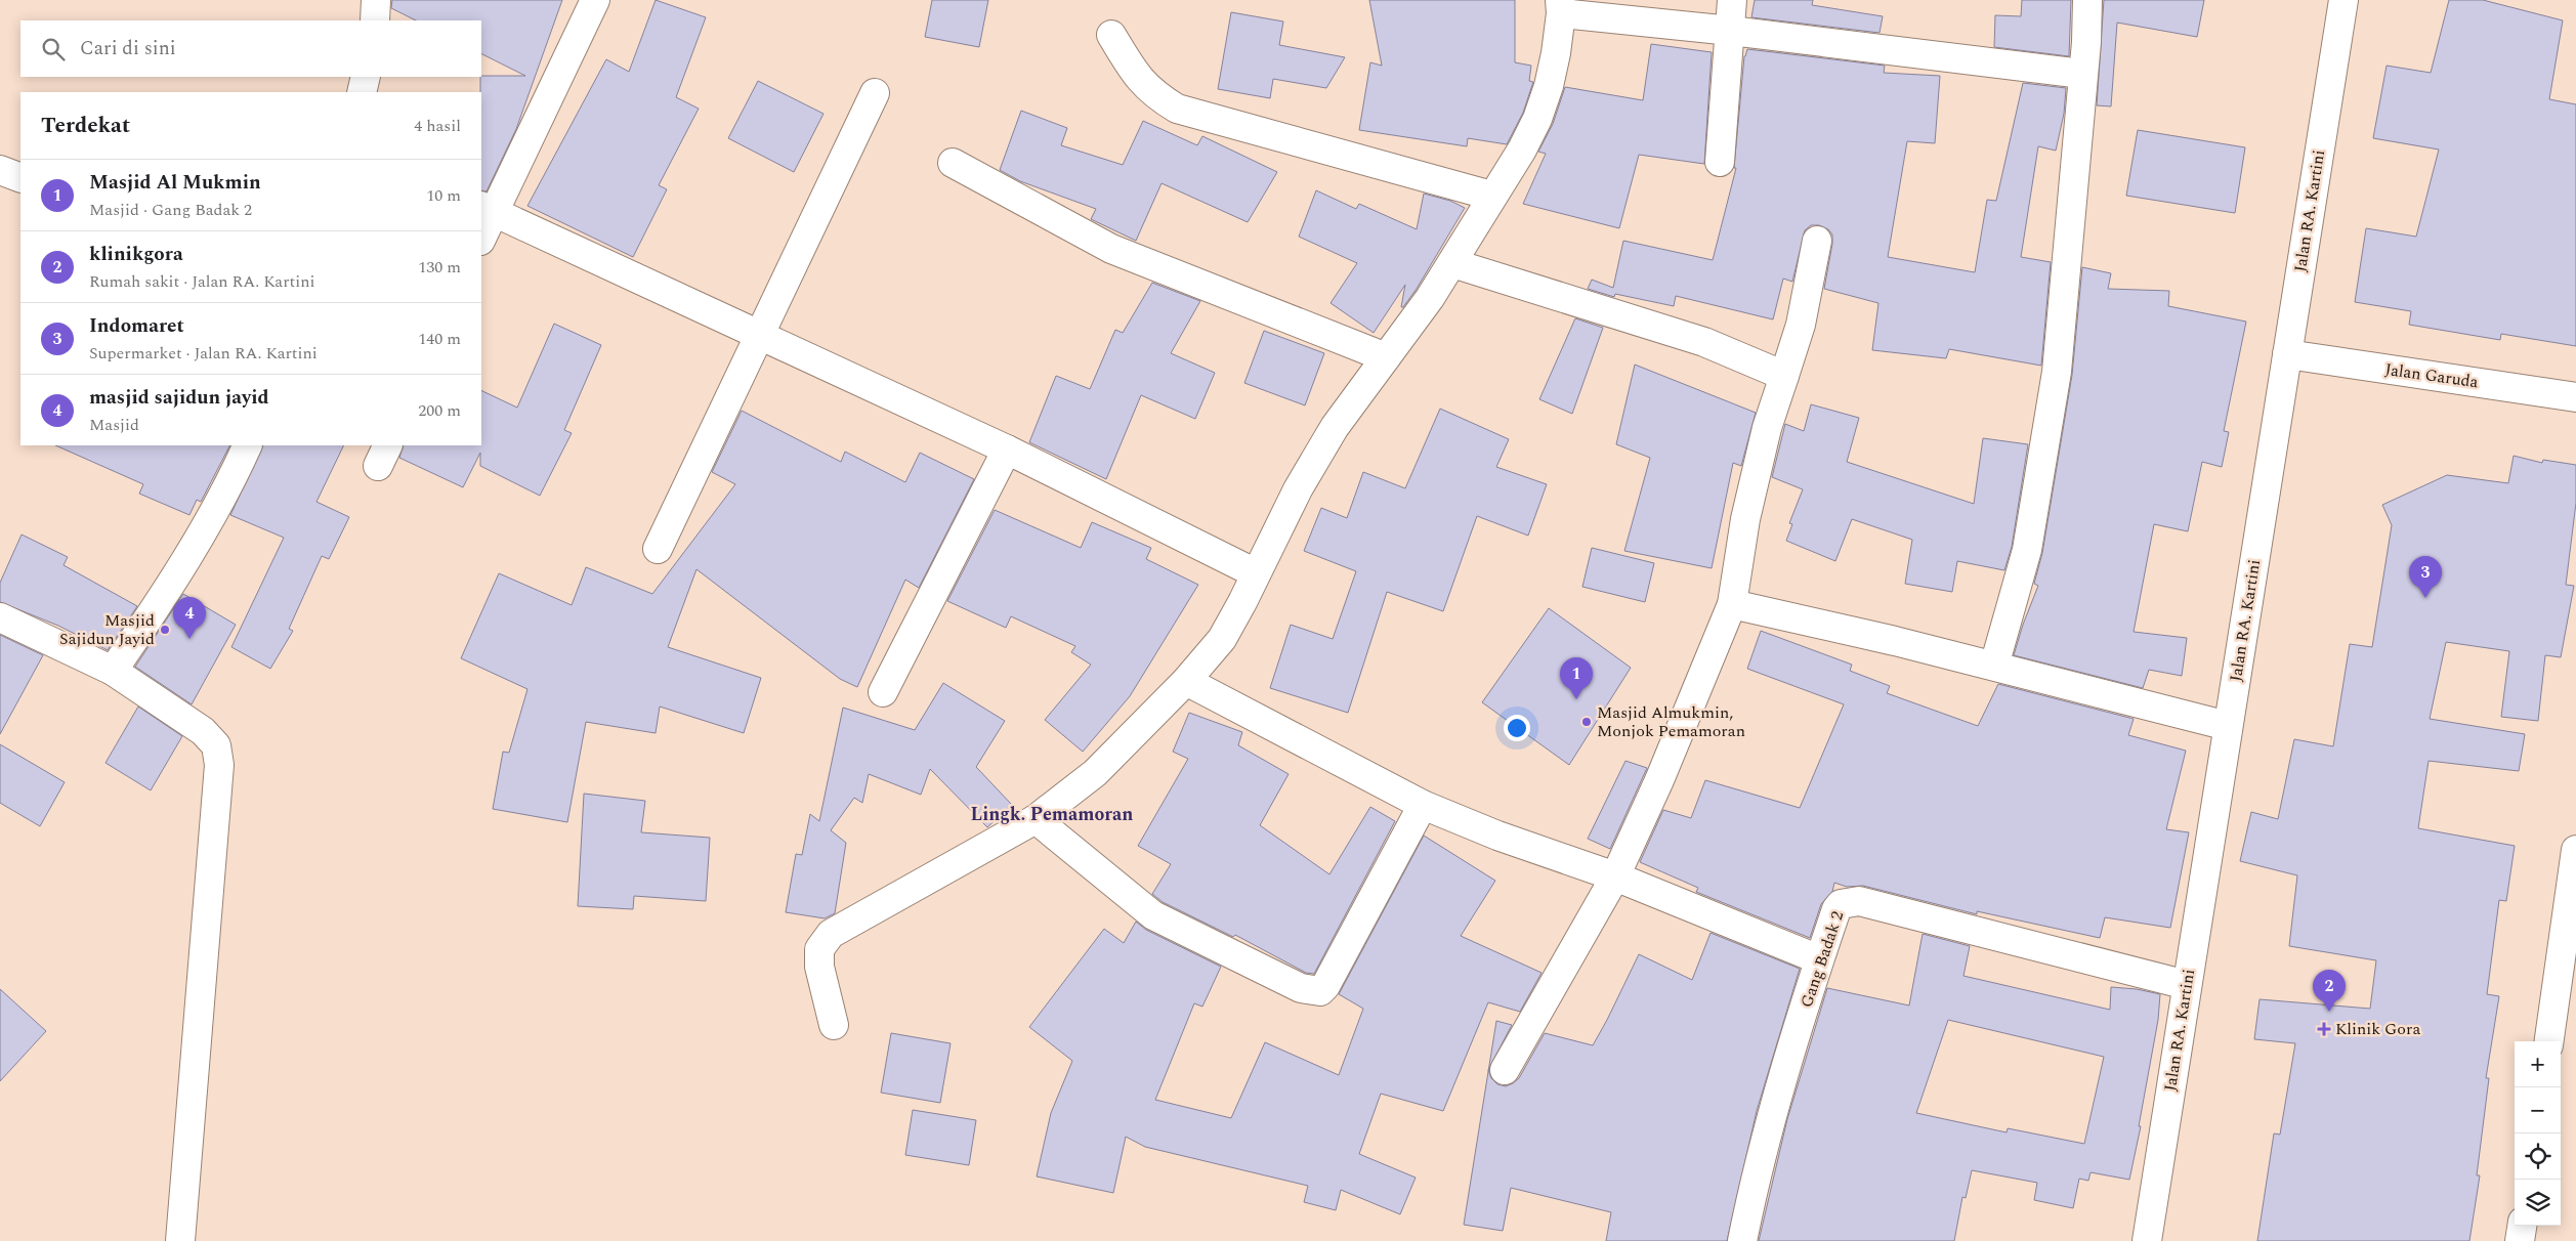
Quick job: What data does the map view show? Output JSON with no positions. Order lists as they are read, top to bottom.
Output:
{
  "streets": {
    "street": ["Jalan RA. Kartini", "Jalan Garuda", "Gang Badak 2"]
  },
  "crossings": [
    ["Jalan RA. Kartini", "Jalan Garuda"],
    ["Jalan RA. Kartini", "Gang Badak 2"]
  ],
  "districts": ["Lingk. Pemamoran"],
  "places": {
    "other": ["Masjid Sajidun Jayid", "Masjid Almukmin, Monjok Pemamoran"],
    "health": ["Klinik Gora"]
  },
  "page": {
    "search": "Cari di sini",
    "heading": ["Terdekat", "4 hasil"],
    "list": [
      {
        "mark": "1",
        "name": "Masjid Al Mukmin",
        "note": "Masjid · Gang Badak 2",
        "value": "10 m"
      },
      {
        "mark": "2",
        "name": "klinikgora",
        "note": "Rumah sakit · Jalan RA. Kartini",
        "value": "130 m"
      },
      {
        "mark": "3",
        "name": "Indomaret",
        "note": "Supermarket · Jalan RA. Kartini",
        "value": "140 m"
      },
      {
        "mark": "4",
        "name": "masjid sajidun jayid",
        "note": "Masjid",
        "value": "200 m"
      }
    ],
    "pins": [
      "3",
      "4",
      "1",
      "2"
    ],
    "map_buttons": ["+", "−"]
  }
}
